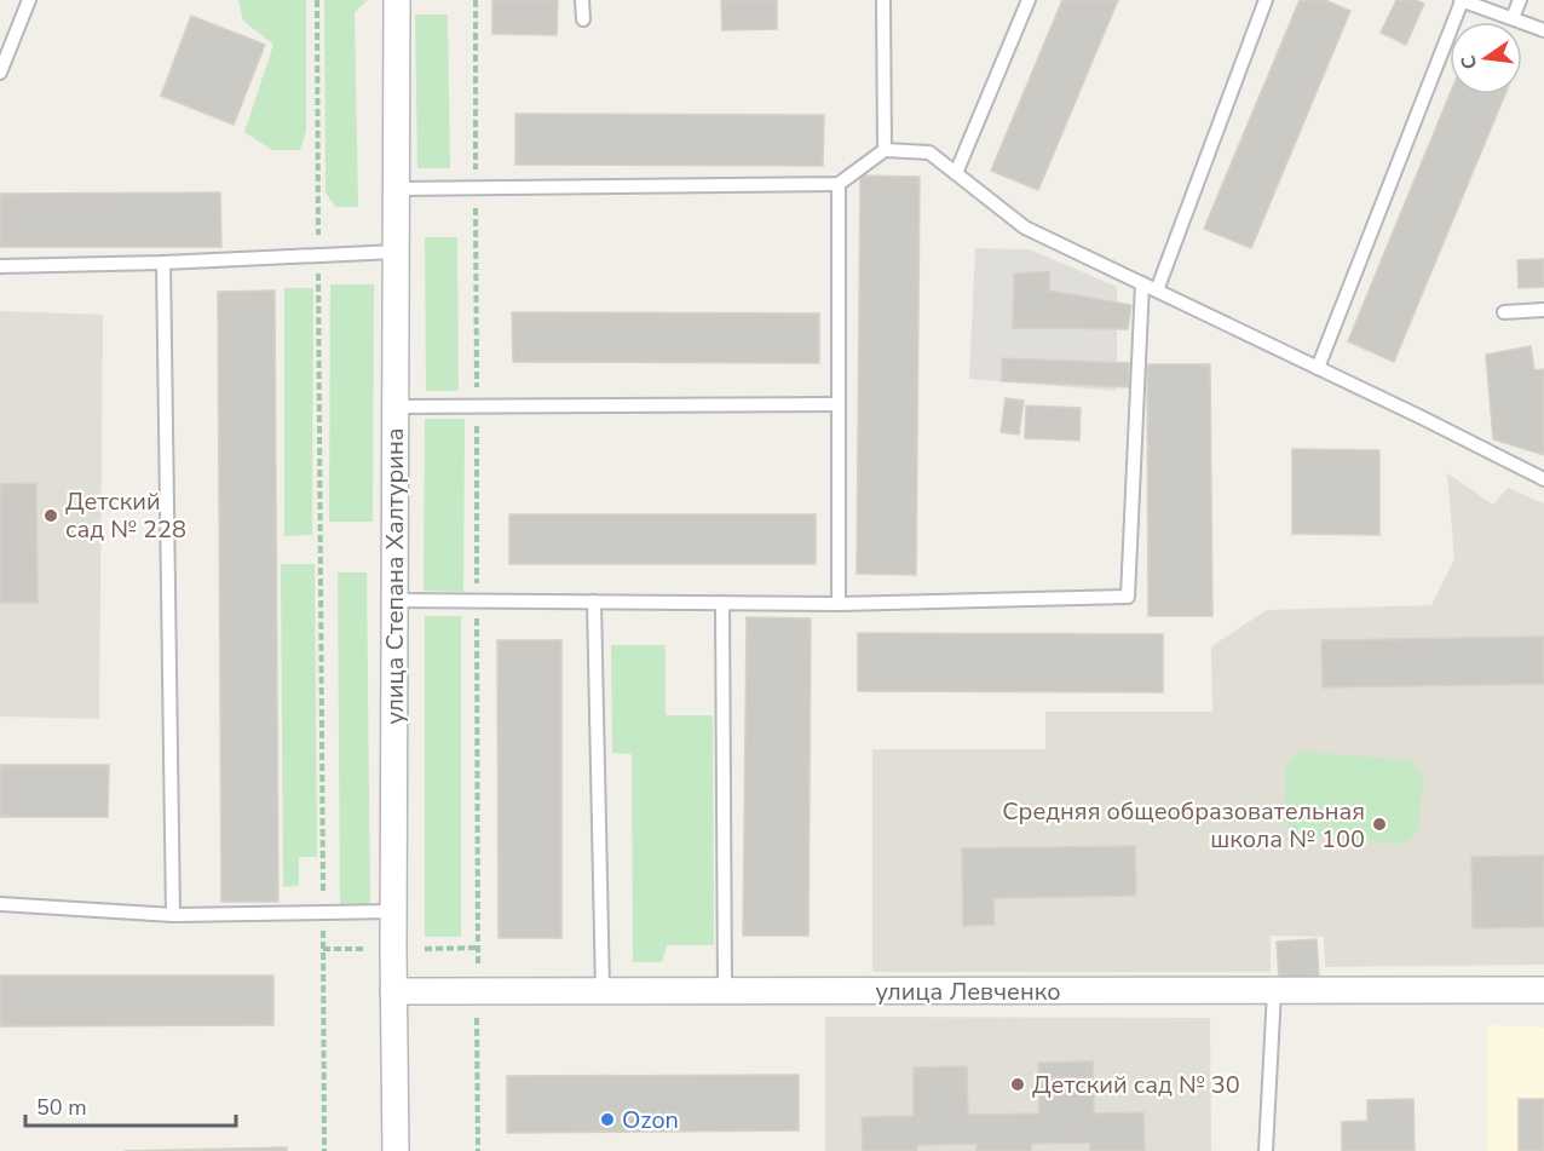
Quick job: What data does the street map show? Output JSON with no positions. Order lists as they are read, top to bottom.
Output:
{
  "streets": {
    "street": ["улица Степана Халтурина", "улица Левченко"]
  },
  "crossings": [
    ["улица Степана Халтурина", "улица Левченко"]
  ],
  "places": [
    "Детский сад № 228",
    "Средняя общеобразовательная школа № 100",
    "Детский сад № 30",
    "Ozon"
  ],
  "scale_bar": "50 m",
  "north": "left"
}
